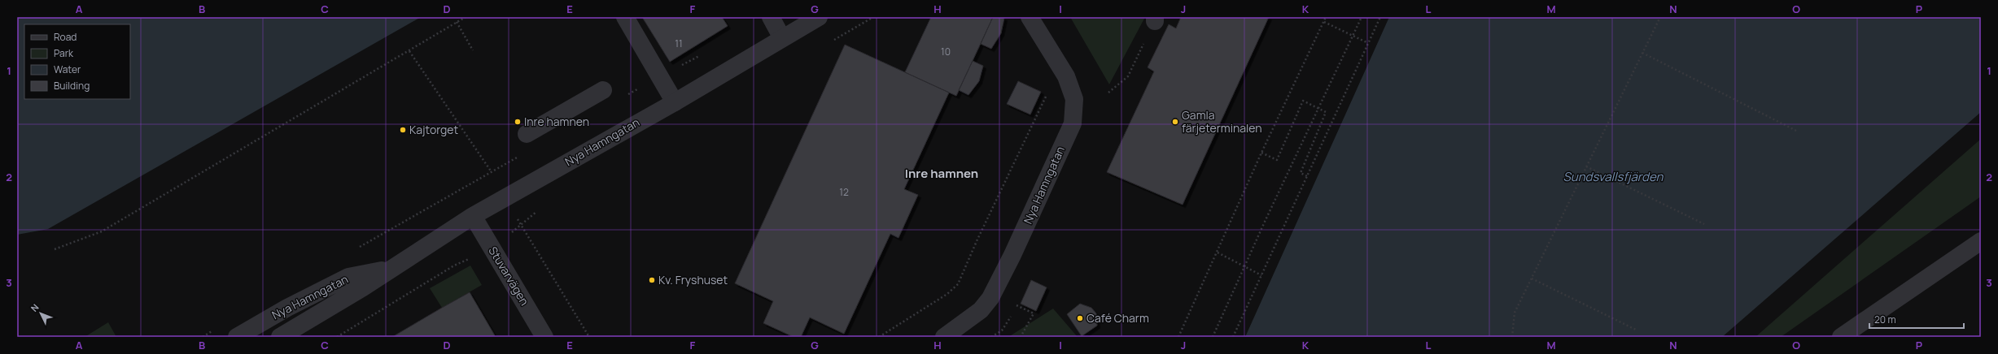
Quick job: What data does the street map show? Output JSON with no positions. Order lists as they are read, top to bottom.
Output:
{
  "streets": {
    "street": ["Nya Hamngatan", "Stuvarvägen"]
  },
  "crossings": [
    ["Nya Hamngatan", "Stuvarvägen"]
  ],
  "districts": ["Inre hamnen"],
  "water": ["Sundsvallsfjärden"],
  "places": [
    "Inre hamnen",
    "Gamla färjeterminalen",
    "Kajtorget",
    "Kv. Fryshuset",
    "Café Charm"
  ],
  "house_numbers": ["11", "10", "12"],
  "legend": [
    "Road",
    "Park",
    "Water",
    "Building"
  ],
  "scale_bar": "20 m",
  "north": "top left",
  "grid": {
    "columns": [
      "A",
      "B",
      "C",
      "D",
      "E",
      "F",
      "G",
      "H",
      "I",
      "J",
      "K",
      "L",
      "M",
      "N",
      "O",
      "P"
    ],
    "rows": ["1", "2", "3"]
  }
}
